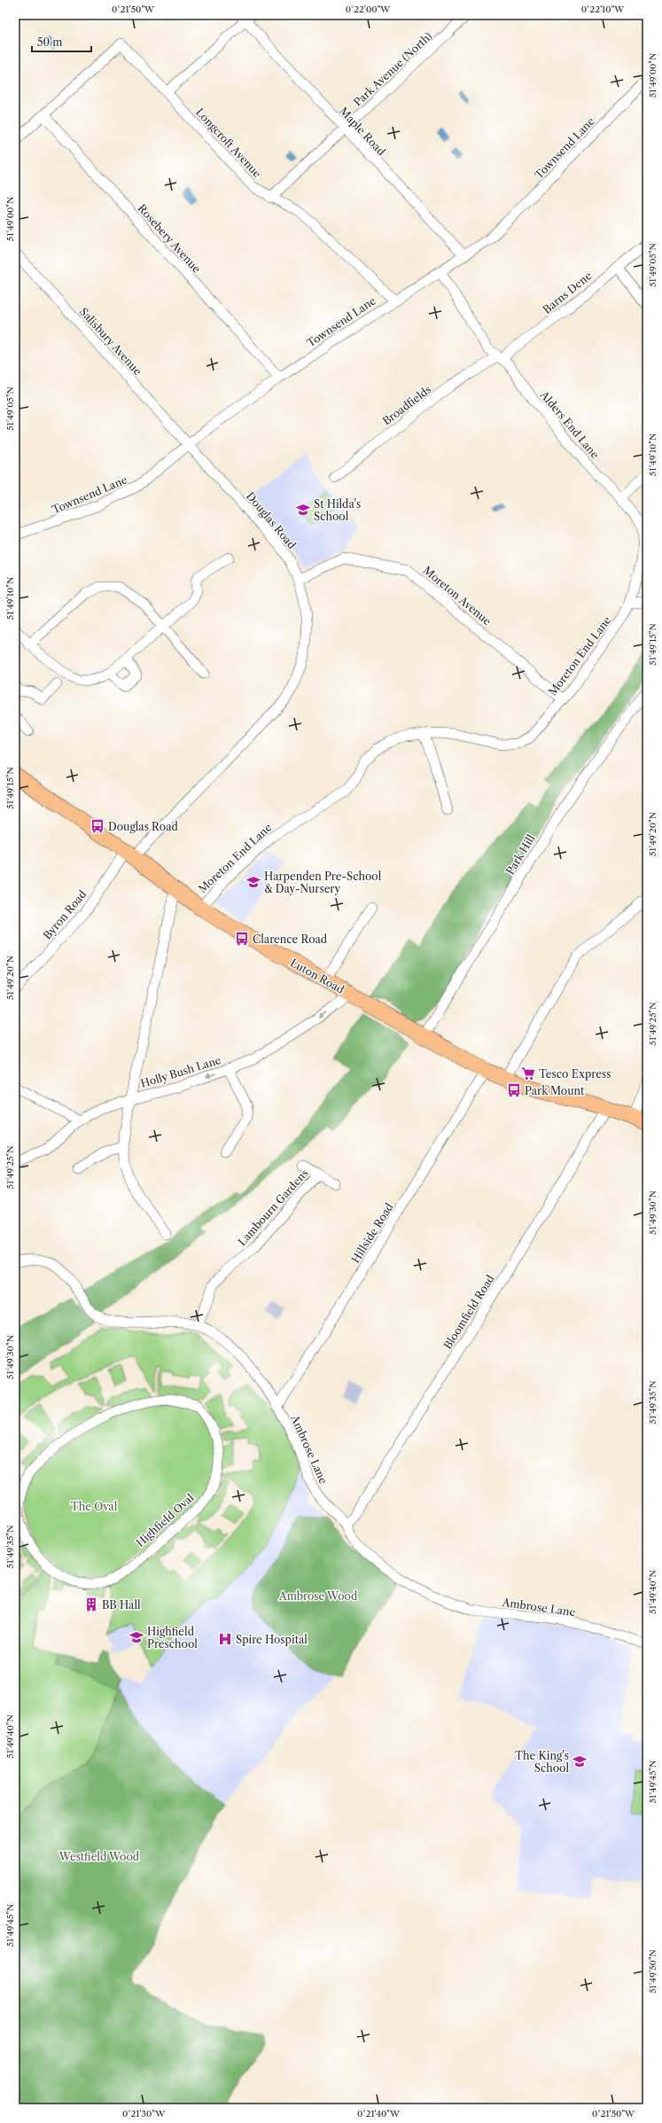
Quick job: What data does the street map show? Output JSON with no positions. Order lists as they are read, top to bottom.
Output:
{
  "streets": {
    "main road": ["Luton Road"],
    "street": [
      "Park Avenue (North)",
      "Maple Road",
      "Longcroft Avenue",
      "Townsend Lane",
      "Rosebery Avenue",
      "Barns Dene",
      "Salisbury Avenue",
      "Broadfields",
      "Alders End Lane",
      "Douglas Road",
      "Moreton Avenue",
      "Moreton End Lane",
      "Park Hill",
      "Byron Road",
      "Holly Bush Lane",
      "Lambourn Gardens",
      "Hillside Road",
      "Bloomfield Road",
      "Ambrose Lane",
      "Highfield Oval"
    ]
  },
  "crossings": [
    ["Park Avenue (North)", "Maple Road"],
    ["Park Avenue (North)", "Longcroft Avenue"],
    ["Maple Road", "Townsend Lane"],
    ["Longcroft Avenue", "Townsend Lane"],
    ["Longcroft Avenue", "Rosebery Avenue"],
    ["Townsend Lane", "Rosebery Avenue"],
    ["Townsend Lane", "Salisbury Avenue"],
    ["Townsend Lane", "Alders End Lane"],
    ["Townsend Lane", "Douglas Road"],
    ["Barns Dene", "Broadfields"],
    ["Barns Dene", "Alders End Lane"],
    ["Salisbury Avenue", "Douglas Road"],
    ["Broadfields", "Alders End Lane"],
    ["Alders End Lane", "Moreton End Lane"],
    ["Douglas Road", "Moreton Avenue"],
    ["Douglas Road", "Byron Road"],
    ["Douglas Road", "Luton Road"],
    ["Moreton Avenue", "Moreton End Lane"],
    ["Moreton End Lane", "Luton Road"],
    ["Park Hill", "Luton Road"],
    ["Byron Road", "Luton Road"],
    ["Luton Road", "Holly Bush Lane"],
    ["Luton Road", "Hillside Road"],
    ["Luton Road", "Bloomfield Road"],
    ["Lambourn Gardens", "Ambrose Lane"],
    ["Hillside Road", "Ambrose Lane"],
    ["Bloomfield Road", "Ambrose Lane"]
  ],
  "one_way": ["Holly Bush Lane"],
  "parks": ["The Oval", "Ambrose Wood", "Westfield Wood"],
  "places": {
    "school or university": [
      "St Hilda's School",
      "Harpenden Pre-School & Day-Nursery",
      "Highfield Preschool",
      "The King's School"
    ],
    "bus stop": ["Douglas Road", "Clarence Road", "Park Mount"],
    "supermarket": ["Tesco Express"],
    "building": ["BB Hall"],
    "hospital": ["Spire Hospital"]
  },
  "scale_bar": "50 m",
  "coordinates": [
    "0°21'50\"W",
    "0°22'00\"W",
    "0°22'10\"W",
    "51°49'00\"N",
    "51°49'05\"N",
    "51°49'10\"N",
    "51°49'15\"N",
    "51°49'20\"N",
    "51°49'25\"N",
    "51°49'30\"N",
    "51°49'35\"N",
    "51°49'40\"N",
    "51°49'45\"N",
    "51°49'50\"N",
    "0°21'30\"W",
    "0°21'40\"W"
  ]
}
